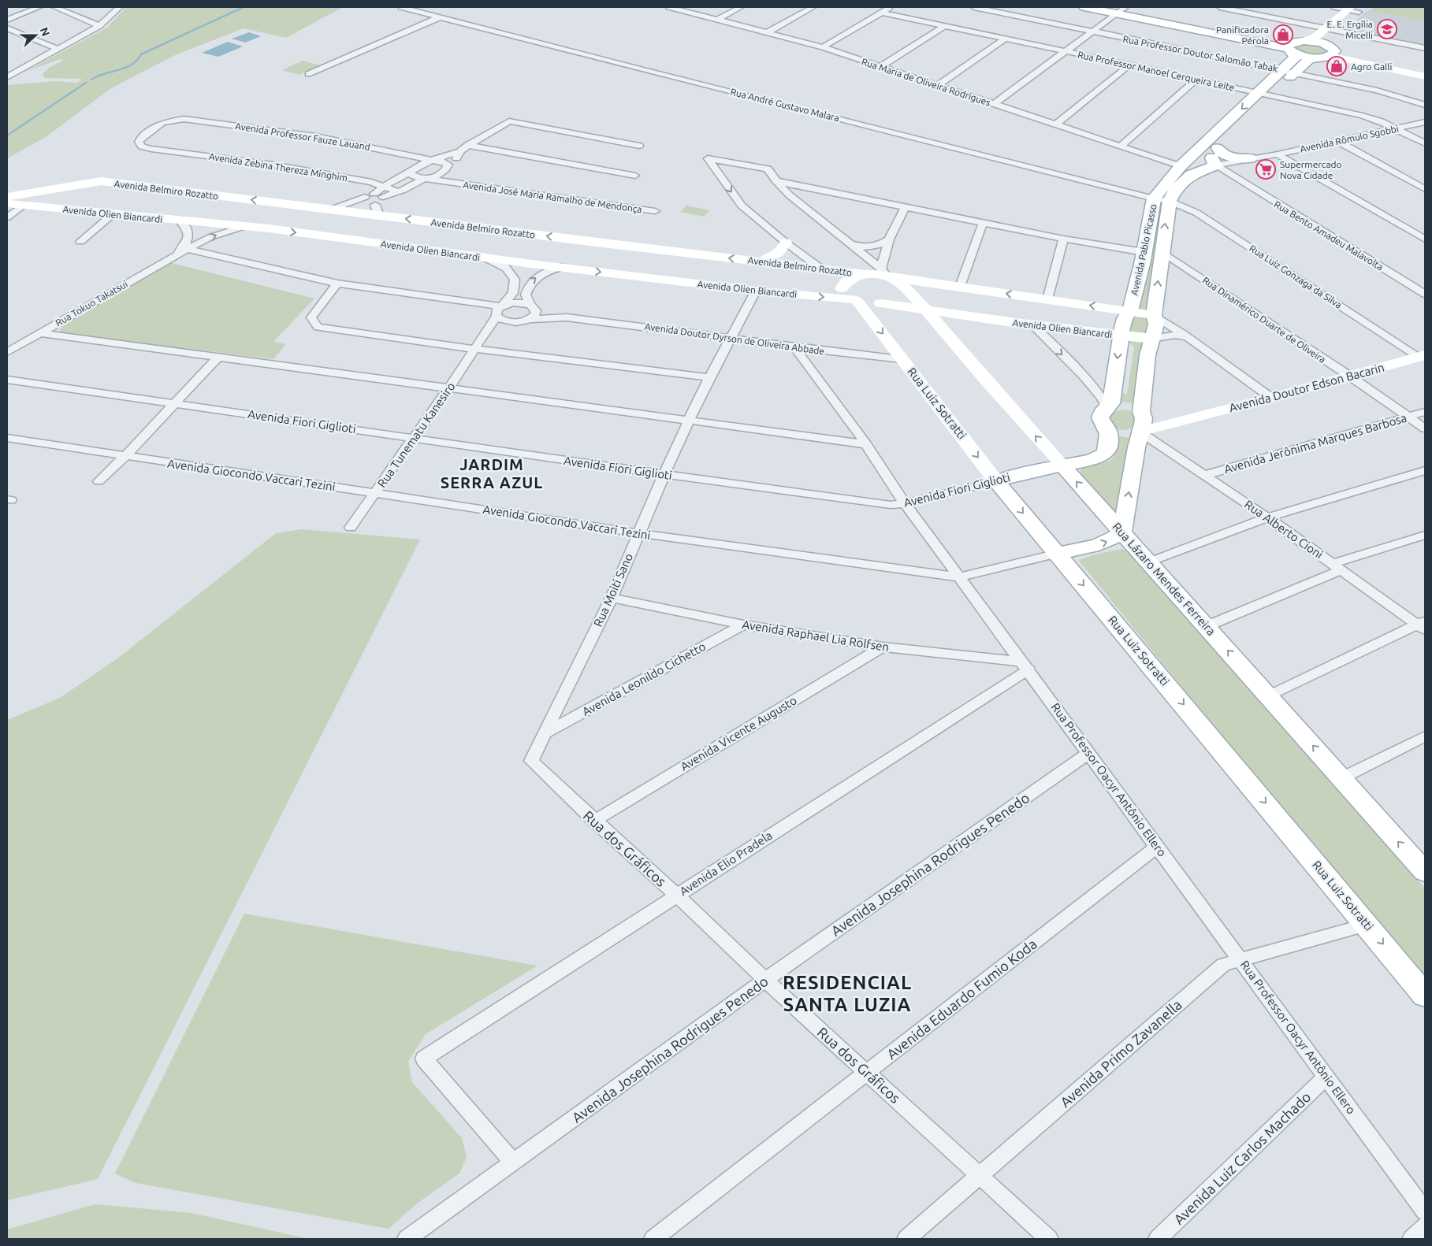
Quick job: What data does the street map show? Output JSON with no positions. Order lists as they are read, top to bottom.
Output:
{
  "streets": {
    "main road": [
      "Avenida Pablo Picasso",
      "Rua Luiz Sotratti",
      "Avenida Fiori Giglioti",
      "Avenida Giocondo Vaccari Tezini",
      "Rua Lázaro Mendes Ferreira"
    ],
    "street": [
      "Rua Professor Doutor Salomão Tabak",
      "Rua Professor Manoel Cerqueira Leite",
      "Rua Maria de Oliveira Rodrigues",
      "Rua André Gustavo Malara",
      "Avenida Professor Fauze Lauand",
      "Avenida Rômulo Sgobbi",
      "Avenida Zebina Thereza Minghim",
      "Avenida Belmiro Rozatto",
      "Avenida José Maria Ramalho de Mendonça",
      "Avenida Olien Biancardi",
      "Rua Bento Amadeu Malavolta",
      "Rua Luiz Gonzaga da Silva",
      "Rua Tokuo Takatsui",
      "Rua Dinamérico Duarte de Oliveira",
      "Avenida Doutor Dyrson de Oliveira Abbade",
      "Avenida Doutor Edson Bacarin",
      "Rua Tunematu Kanesiro",
      "Avenida Jerônima Marques Barbosa",
      "Rua Alberto Cioni",
      "Rua Moiti Sano",
      "Avenida Raphael Lia Rolfsen",
      "Avenida Leonildo Cichetto",
      "Avenida Vicente Augusto",
      "Rua Professor Oacyr Antônio Ellero",
      "Rua dos Gráficos",
      "Avenida Elio Pradela",
      "Avenida Josephina Rodrigues Penedo",
      "Avenida Eduardo Fumio Koda",
      "Avenida Primo Zavanella",
      "Avenida Luiz Carlos Machado"
    ]
  },
  "crossings": [
    ["Rua Professor Doutor Salomão Tabak", "Avenida Pablo Picasso"],
    ["Rua Professor Manoel Cerqueira Leite", "Avenida Rômulo Sgobbi"],
    ["Rua Professor Manoel Cerqueira Leite", "Avenida Pablo Picasso"],
    ["Rua Maria de Oliveira Rodrigues", "Avenida Pablo Picasso"],
    ["Rua André Gustavo Malara", "Avenida Pablo Picasso"],
    ["Rua André Gustavo Malara", "Rua Luiz Gonzaga da Silva"],
    ["Avenida Professor Fauze Lauand", "Avenida Zebina Thereza Minghim"],
    ["Avenida Belmiro Rozatto", "Avenida Olien Biancardi"],
    ["Avenida Belmiro Rozatto", "Rua Lázaro Mendes Ferreira"],
    ["Avenida Olien Biancardi", "Avenida Pablo Picasso"],
    ["Avenida Olien Biancardi", "Rua Tokuo Takatsui"],
    ["Avenida Olien Biancardi", "Rua Luiz Sotratti"],
    ["Avenida Olien Biancardi", "Rua Lázaro Mendes Ferreira"],
    ["Avenida Olien Biancardi", "Rua Moiti Sano"],
    ["Rua Bento Amadeu Malavolta", "Avenida Pablo Picasso"],
    ["Avenida Pablo Picasso", "Rua Luiz Gonzaga da Silva"],
    ["Avenida Pablo Picasso", "Rua Dinamérico Duarte de Oliveira"],
    ["Avenida Pablo Picasso", "Avenida Doutor Edson Bacarin"],
    ["Avenida Pablo Picasso", "Avenida Fiori Giglioti"],
    ["Avenida Pablo Picasso", "Avenida Giocondo Vaccari Tezini"],
    ["Avenida Pablo Picasso", "Rua Alberto Cioni"],
    ["Avenida Pablo Picasso", "Rua Lázaro Mendes Ferreira"],
    ["Rua Luiz Gonzaga da Silva", "Avenida Doutor Edson Bacarin"],
    ["Rua Dinamérico Duarte de Oliveira", "Avenida Doutor Edson Bacarin"],
    ["Rua Dinamérico Duarte de Oliveira", "Avenida Jerônima Marques Barbosa"],
    ["Avenida Doutor Dyrson de Oliveira Abbade", "Rua Luiz Sotratti"],
    ["Avenida Doutor Dyrson de Oliveira Abbade", "Rua Tunematu Kanesiro"],
    ["Avenida Doutor Dyrson de Oliveira Abbade", "Rua Moiti Sano"],
    ["Avenida Doutor Dyrson de Oliveira Abbade", "Rua Professor Oacyr Antônio Ellero"],
    ["Avenida Doutor Edson Bacarin", "Rua Alberto Cioni"],
    ["Rua Luiz Sotratti", "Avenida Fiori Giglioti"],
    ["Rua Luiz Sotratti", "Avenida Giocondo Vaccari Tezini"],
    ["Rua Luiz Sotratti", "Avenida Primo Zavanella"],
    ["Avenida Fiori Giglioti", "Rua Tunematu Kanesiro"],
    ["Avenida Fiori Giglioti", "Rua Lázaro Mendes Ferreira"],
    ["Avenida Fiori Giglioti", "Rua Moiti Sano"],
    ["Avenida Fiori Giglioti", "Rua Professor Oacyr Antônio Ellero"],
    ["Rua Tunematu Kanesiro", "Avenida Giocondo Vaccari Tezini"],
    ["Avenida Jerônima Marques Barbosa", "Rua Alberto Cioni"],
    ["Avenida Giocondo Vaccari Tezini", "Rua Lázaro Mendes Ferreira"],
    ["Avenida Giocondo Vaccari Tezini", "Rua Moiti Sano"],
    ["Avenida Giocondo Vaccari Tezini", "Rua Professor Oacyr Antônio Ellero"],
    ["Rua Moiti Sano", "Avenida Raphael Lia Rolfsen"],
    ["Rua Moiti Sano", "Avenida Leonildo Cichetto"],
    ["Rua Moiti Sano", "Rua dos Gráficos"],
    ["Avenida Raphael Lia Rolfsen", "Avenida Leonildo Cichetto"],
    ["Avenida Raphael Lia Rolfsen", "Avenida Vicente Augusto"],
    ["Avenida Raphael Lia Rolfsen", "Rua Professor Oacyr Antônio Ellero"],
    ["Avenida Raphael Lia Rolfsen", "Avenida Elio Pradela"],
    ["Avenida Vicente Augusto", "Rua dos Gráficos"],
    ["Rua Professor Oacyr Antônio Ellero", "Avenida Elio Pradela"],
    ["Rua Professor Oacyr Antônio Ellero", "Avenida Josephina Rodrigues Penedo"],
    ["Rua Professor Oacyr Antônio Ellero", "Avenida Eduardo Fumio Koda"],
    ["Rua Professor Oacyr Antônio Ellero", "Avenida Primo Zavanella"],
    ["Rua Professor Oacyr Antônio Ellero", "Avenida Luiz Carlos Machado"],
    ["Rua dos Gráficos", "Avenida Elio Pradela"],
    ["Rua dos Gráficos", "Avenida Josephina Rodrigues Penedo"],
    ["Rua dos Gráficos", "Avenida Eduardo Fumio Koda"],
    ["Rua dos Gráficos", "Avenida Primo Zavanella"],
    ["Avenida Elio Pradela", "Avenida Josephina Rodrigues Penedo"]
  ],
  "one_way": ["Rua Luiz Sotratti", "Rua Lázaro Mendes Ferreira"],
  "districts": ["JARDIM SERRA AZUL", "RESIDENCIAL SANTA LUZIA"],
  "places": {
    "school or university": ["E. E. Ergília Micelli"],
    "shop": ["Panificadora Pérola", "Agro Galli"],
    "supermarket": ["Supermercado Nova Cidade"]
  },
  "north": "right"
}
